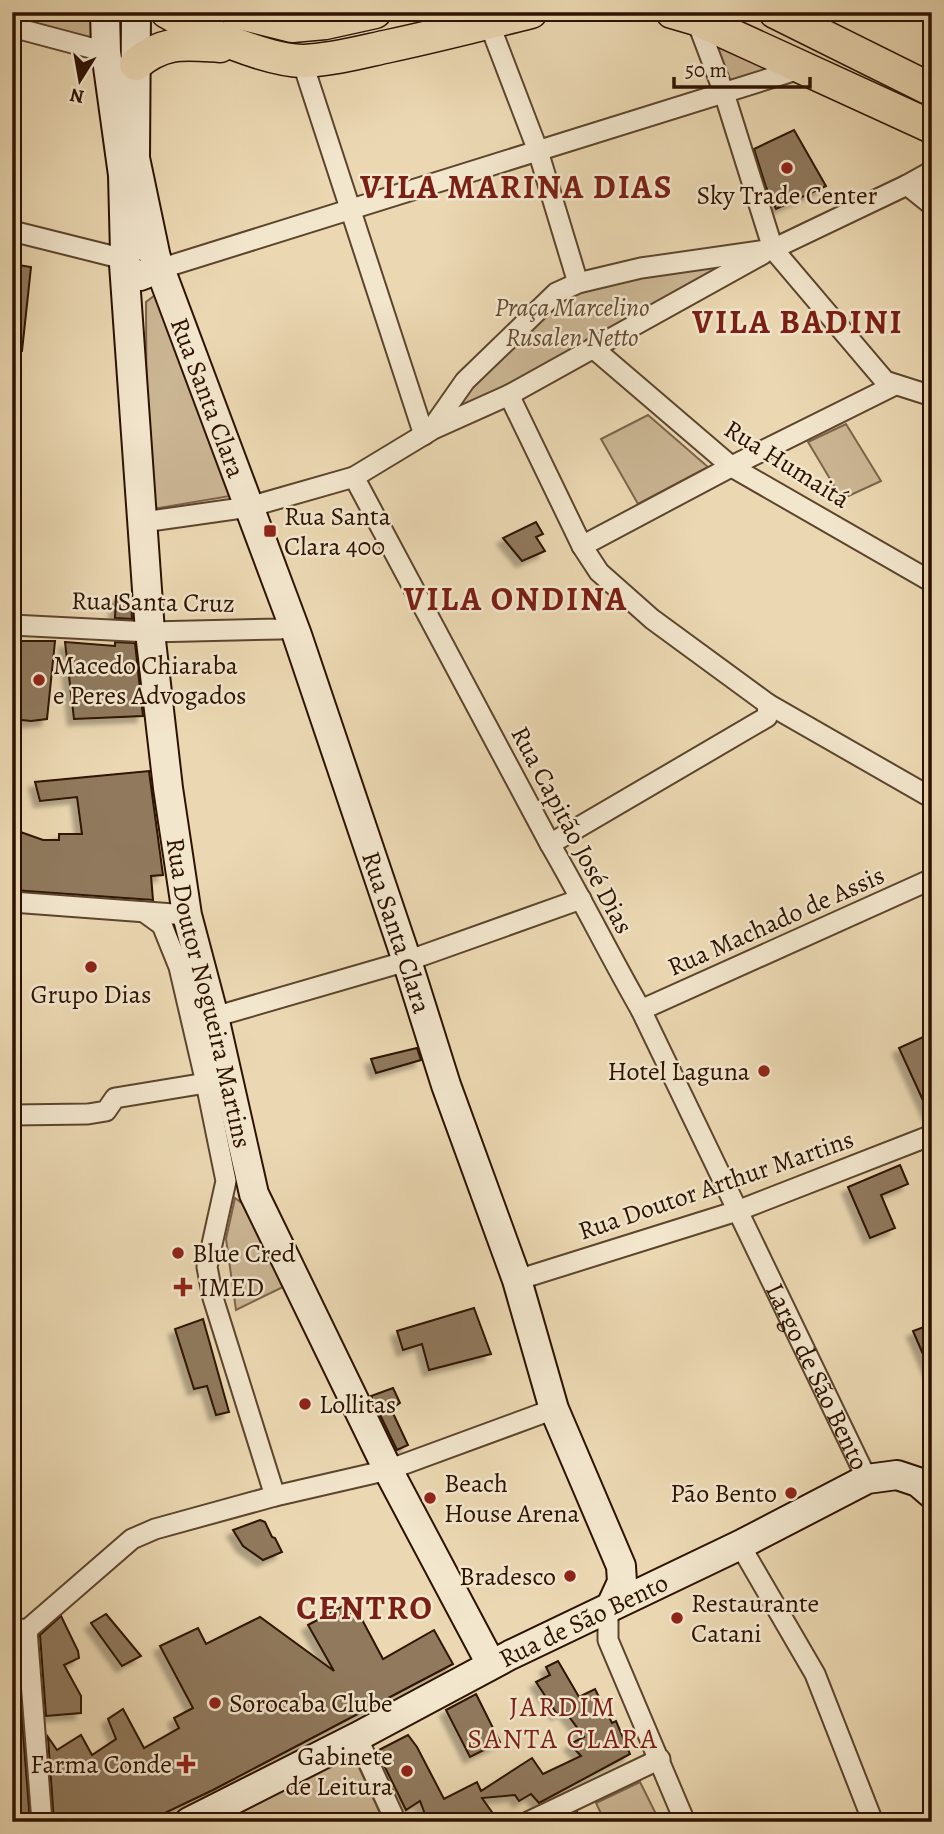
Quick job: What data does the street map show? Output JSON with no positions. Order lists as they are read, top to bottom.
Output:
{
  "streets": {
    "main road": [
      "Rua Santa Clara",
      "Rua Doutor Nogueira Martins",
      "Largo de São Bento",
      "Rua de São Bento"
    ],
    "street": [
      "Rua Humaitá",
      "Rua Santa Cruz",
      "Rua Capitão José Dias",
      "Rua Machado de Assis",
      "Rua Doutor Arthur Martins"
    ]
  },
  "crossings": [
    ["Rua Santa Clara", "Rua Santa Cruz"],
    ["Rua Santa Clara", "Rua Doutor Nogueira Martins"],
    ["Rua Santa Clara", "Rua Doutor Arthur Martins"],
    ["Rua Santa Clara", "Rua de São Bento"],
    ["Rua Santa Cruz", "Rua Doutor Nogueira Martins"],
    ["Rua Capitão José Dias", "Rua Machado de Assis"],
    ["Rua Capitão José Dias", "Rua Doutor Arthur Martins"],
    ["Rua Capitão José Dias", "Largo de São Bento"],
    ["Rua Doutor Nogueira Martins", "Rua de São Bento"],
    ["Rua Doutor Arthur Martins", "Largo de São Bento"],
    ["Largo de São Bento", "Rua de São Bento"]
  ],
  "districts": [
    "VILA MARINA DIAS",
    "VILA BADINI",
    "VILA ONDINA",
    "CENTRO",
    "JARDIM SANTA CLARA"
  ],
  "parks": ["Praça Marcelino Rusalen Netto"],
  "places": {
    "other": [
      "Sky Trade Center",
      "Macedo Chiaraba e Peres Advogados",
      "Grupo Dias",
      "Hotel Laguna",
      "Blue Cred",
      "Lollitas",
      "Pão Bento",
      "Beach House Arena",
      "Bradesco",
      "Restaurante Catani",
      "Sorocaba Clube",
      "Gabinete de Leitura"
    ],
    "transit": ["Rua Santa Clara 400"],
    "health": ["IMED", "Farma Conde"]
  },
  "scale_bar": "50 m",
  "north": "bottom"
}
